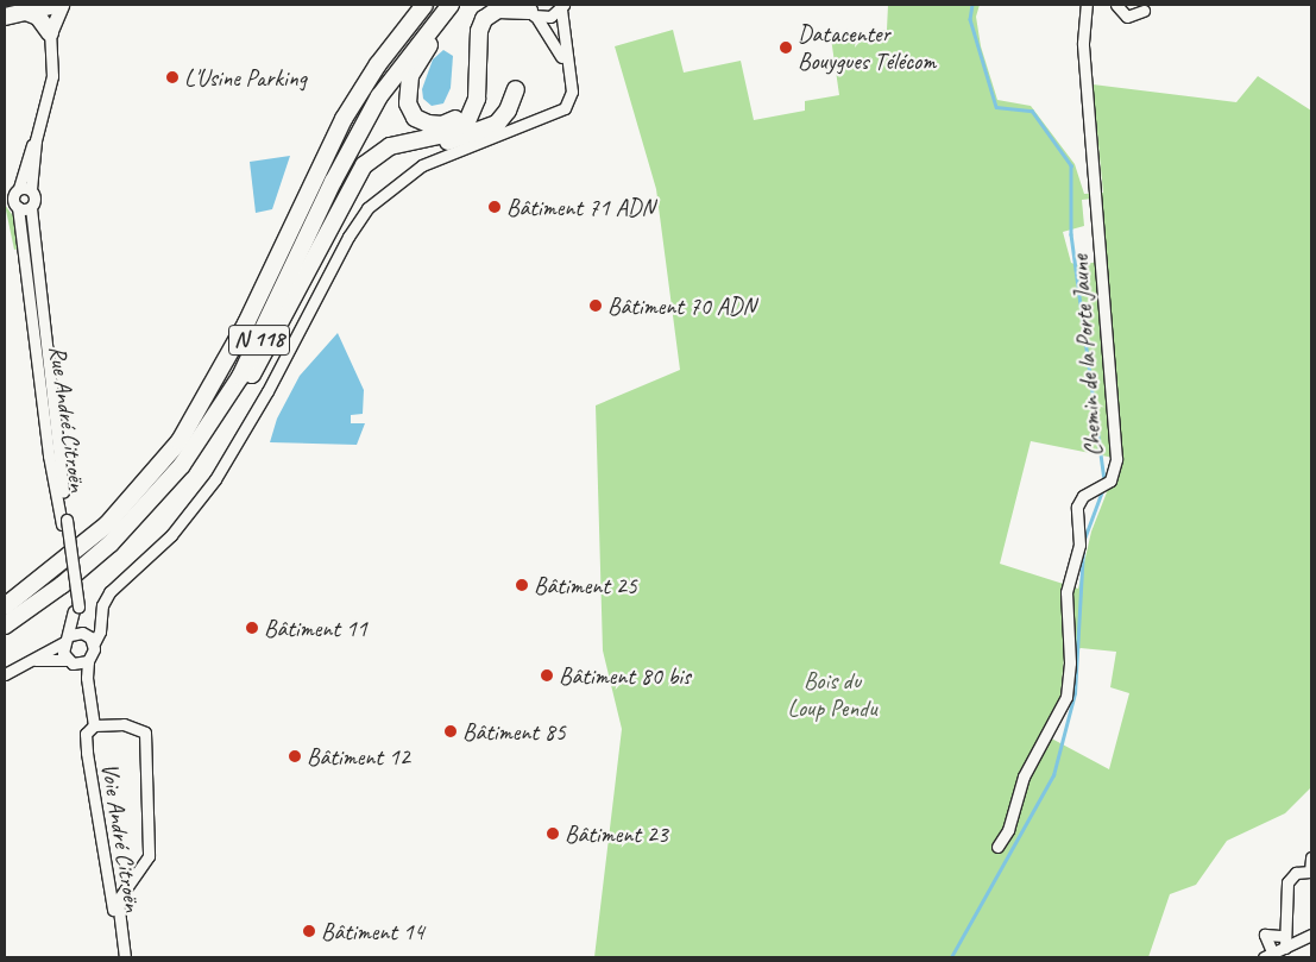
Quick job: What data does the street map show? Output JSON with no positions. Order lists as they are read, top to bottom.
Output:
{
  "streets": {
    "highway": ["N 118"],
    "street": ["Chemin de la Porte Jaune", "Rue André Citroën", "Voie André Citroën"]
  },
  "parks": ["Bois du Loup Pendu"],
  "places": [
    "Datacenter Bouygues Télécom",
    "L'Usine Parking",
    "Bâtiment 71 ADN",
    "Bâtiment 70 ADN",
    "Bâtiment 25",
    "Bâtiment 11",
    "Bâtiment 80 bis",
    "Bâtiment 85",
    "Bâtiment 12",
    "Bâtiment 23",
    "Bâtiment 14"
  ]
}
